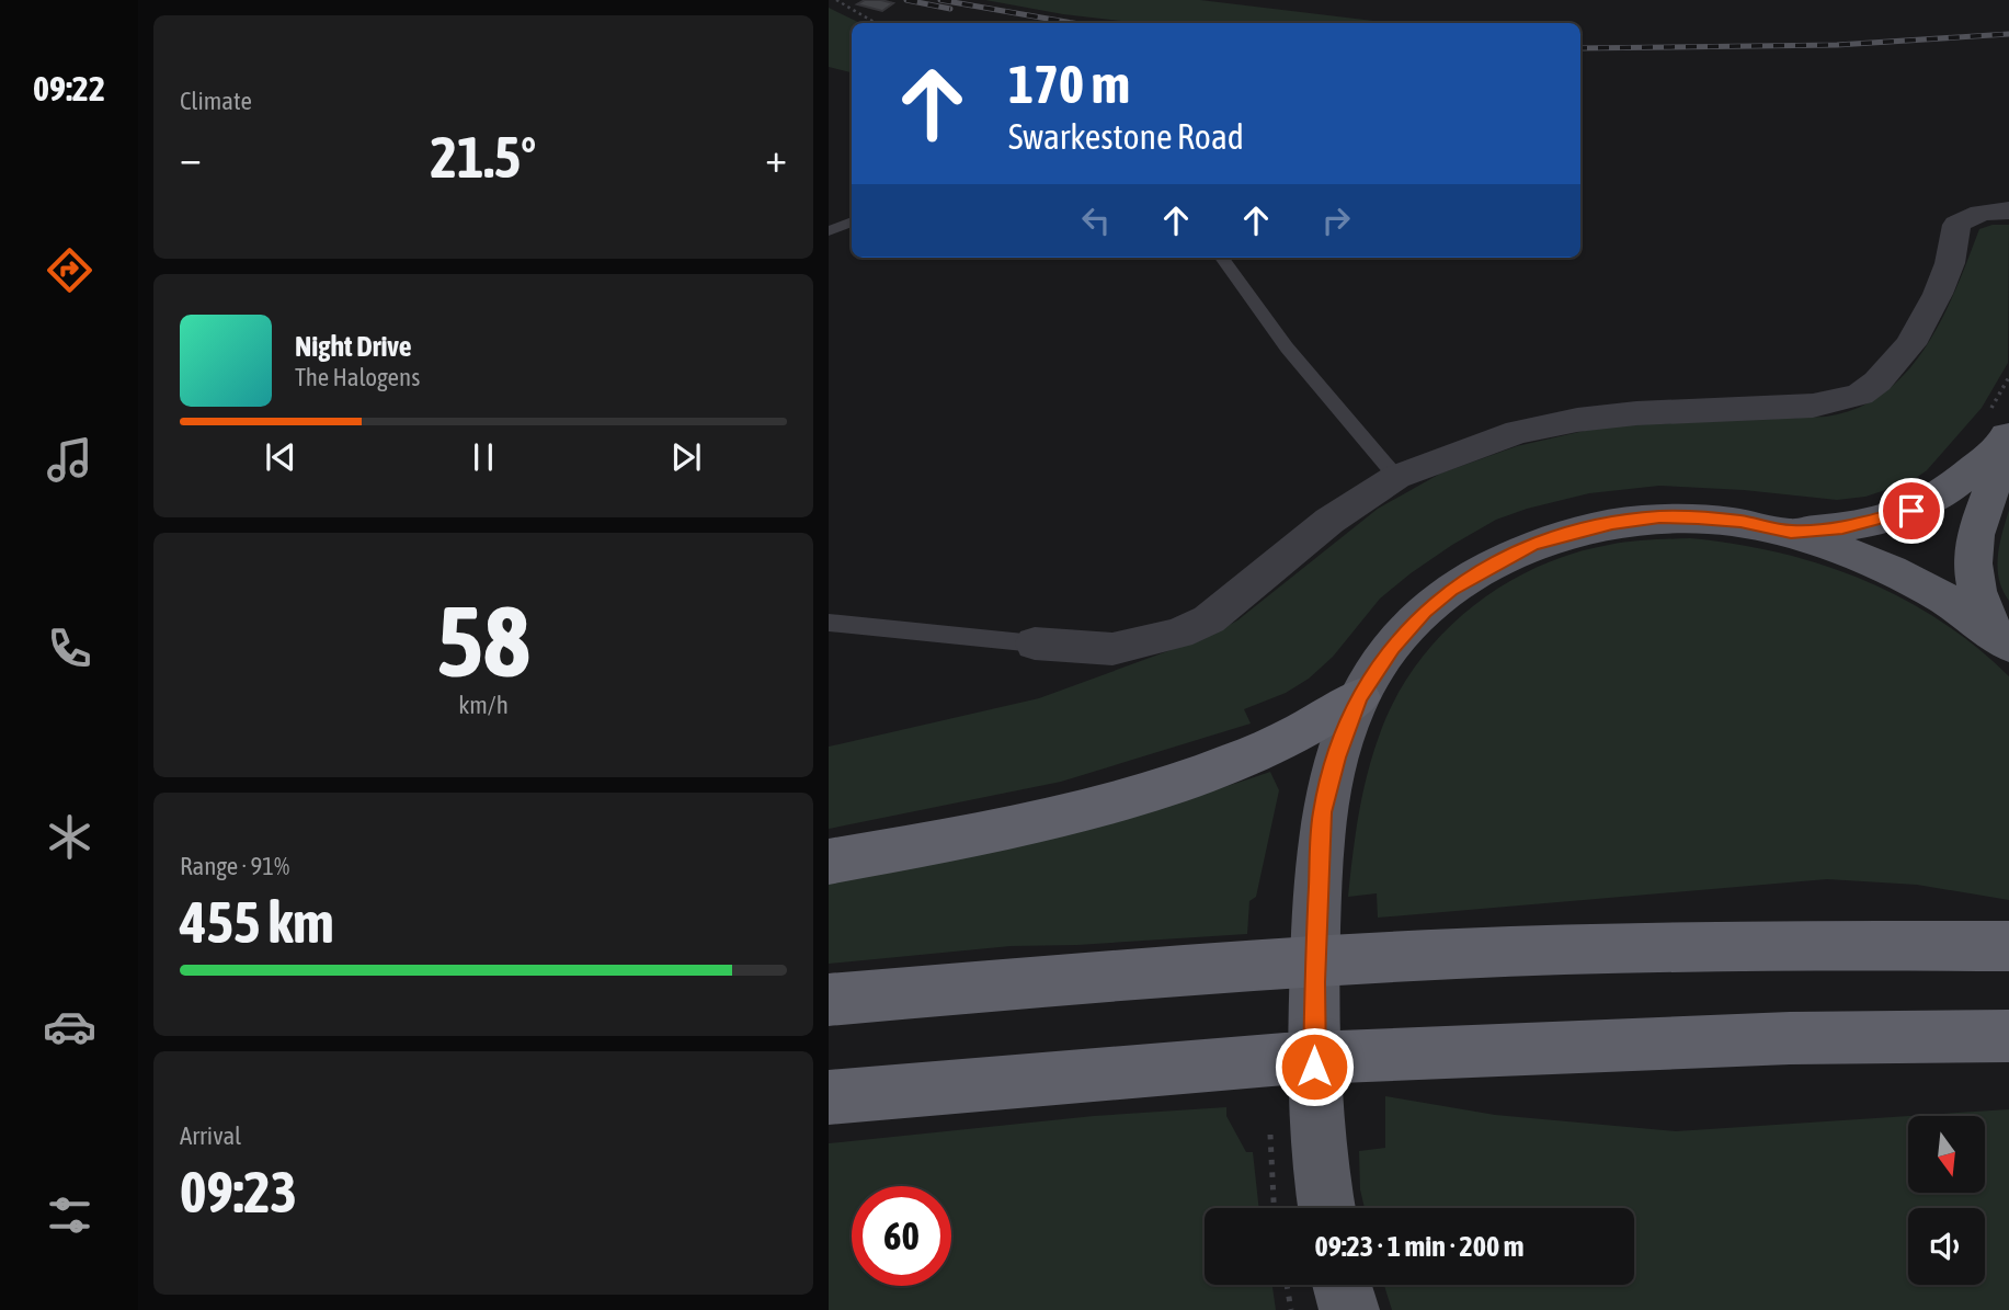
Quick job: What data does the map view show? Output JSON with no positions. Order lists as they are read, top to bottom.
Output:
{
  "north": "bottom",
  "page": {
    "tabs": "09:22",
    "tile": [
      "Climate",
      ["58", "km/h"],
      ["Range · 91%", "455 km"],
      ["Arrival", "09:23"]
    ],
    "turn": ["170 m", "Swarkestone Road"],
    "heat": ["−", "21.5°", "+"],
    "song": ["Night Drive", "The Halogens"],
    "limit": "60",
    "trip": "09:23 · 1 min · 200 m"
  }
}
